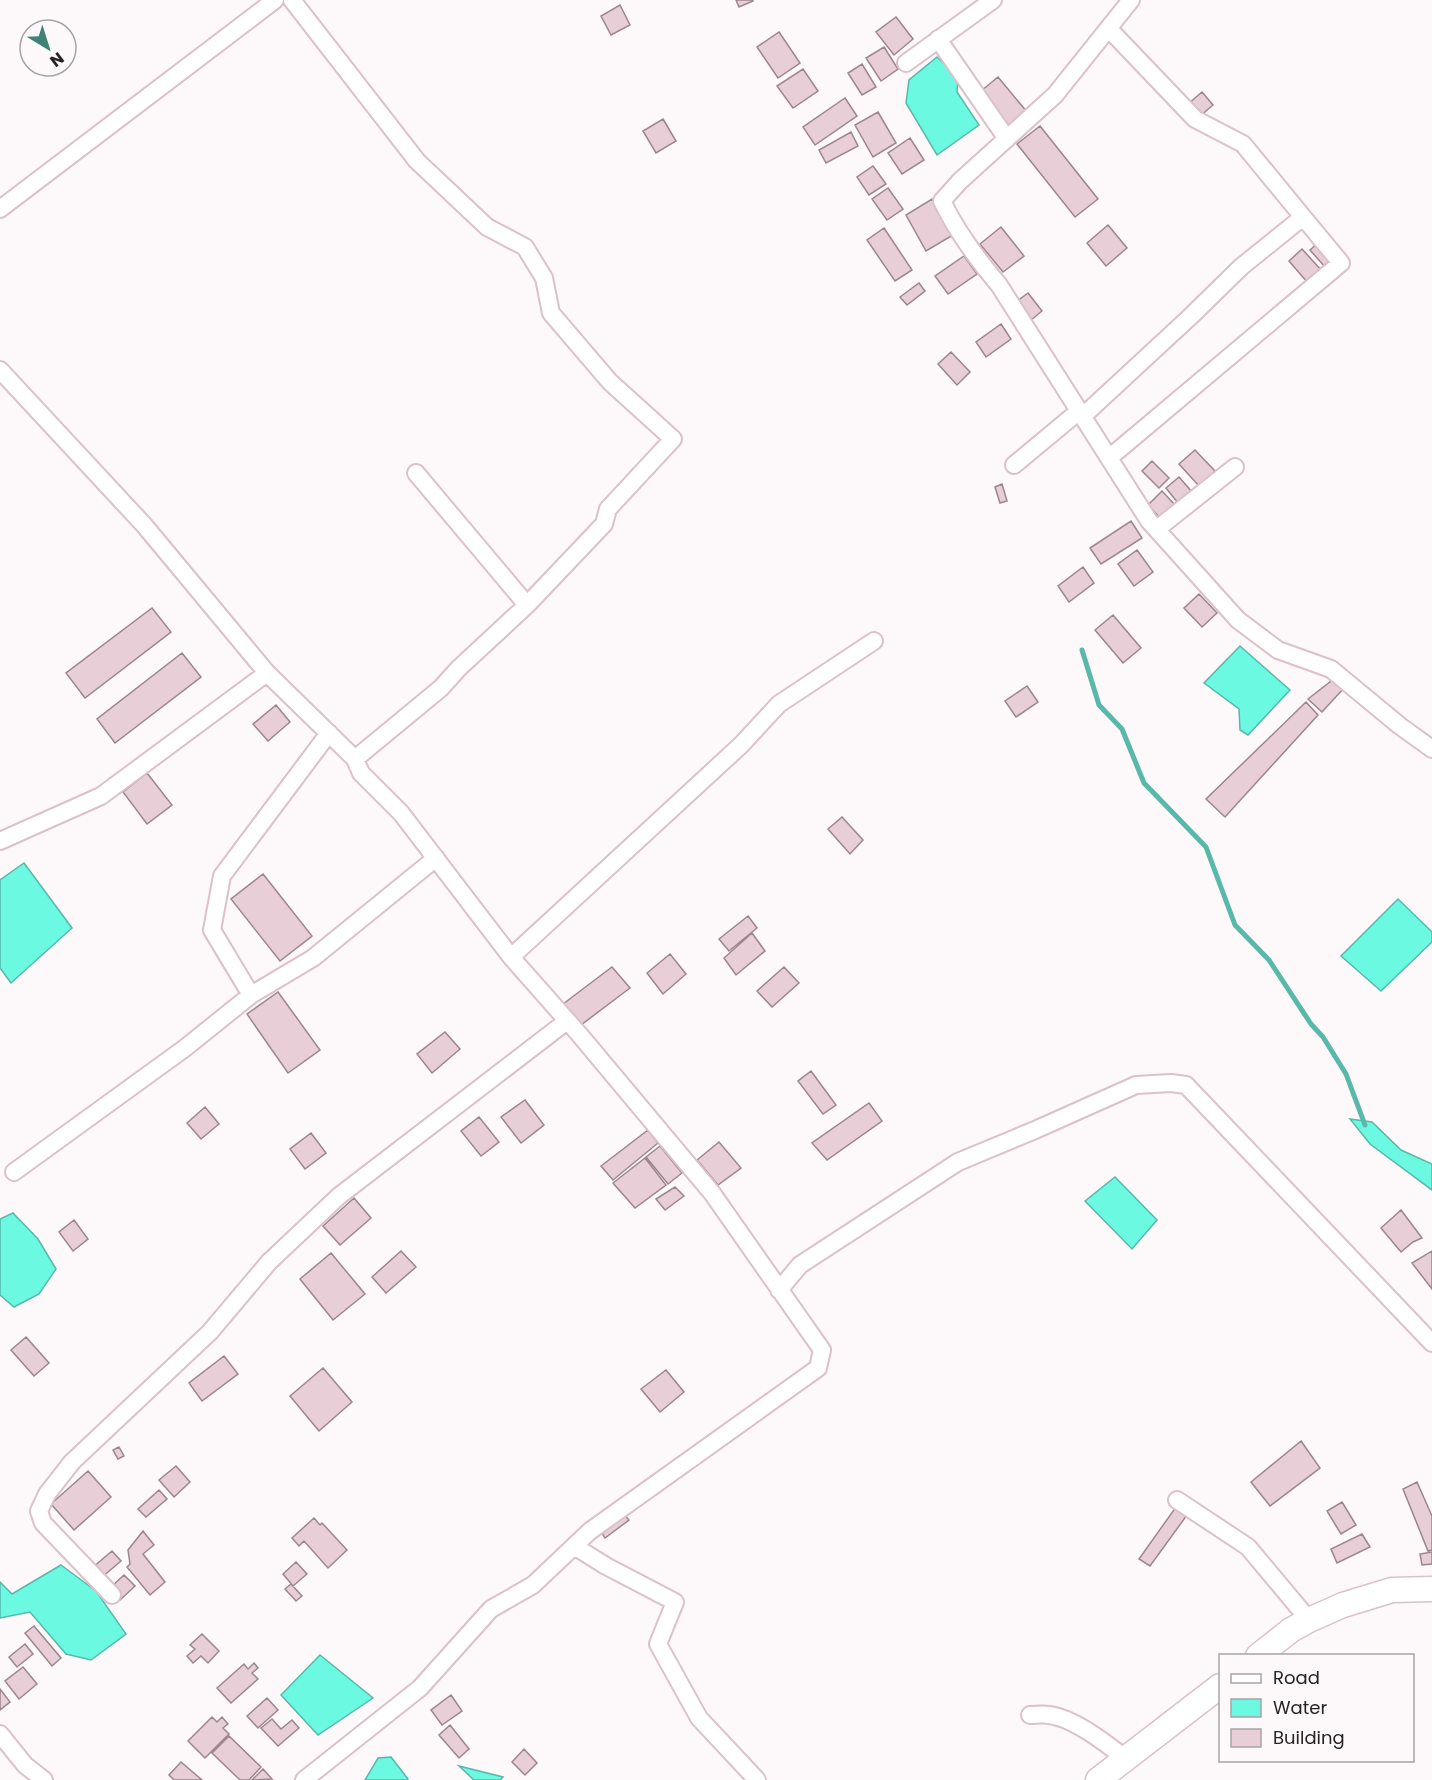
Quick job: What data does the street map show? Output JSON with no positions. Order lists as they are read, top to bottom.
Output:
{
  "legend": ["Road", "Water", "Building"],
  "north": "bottom right"
}
